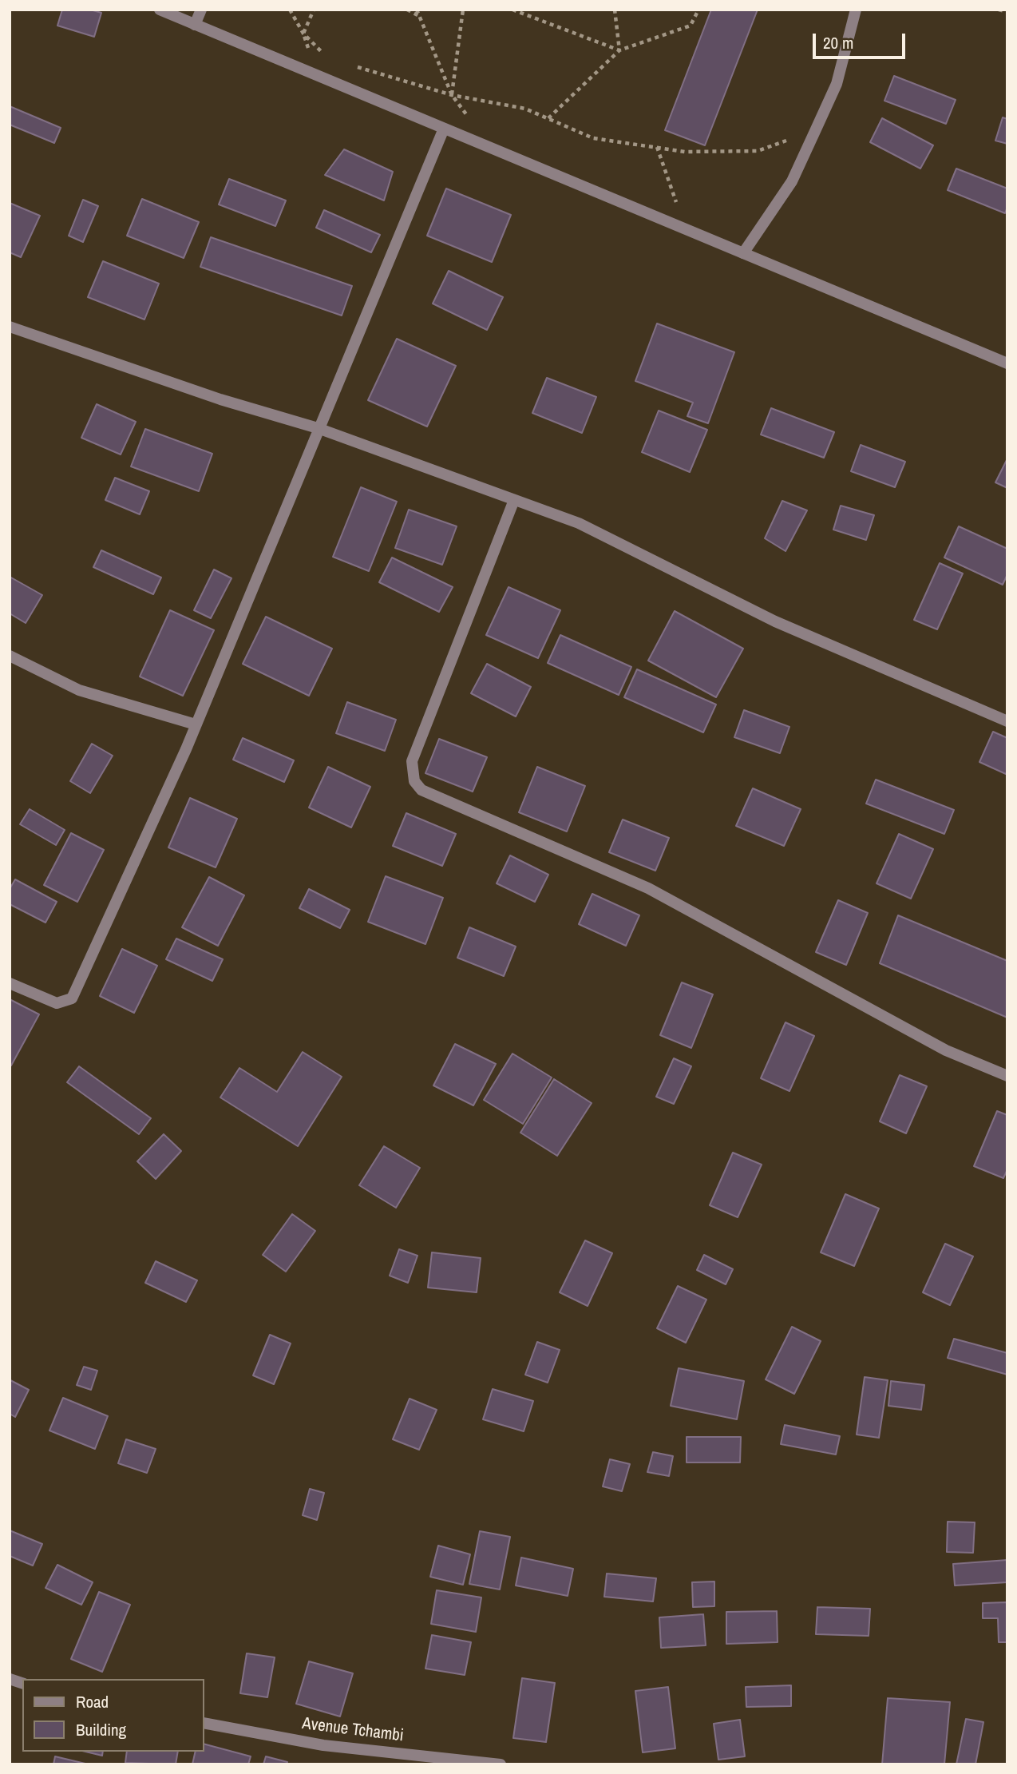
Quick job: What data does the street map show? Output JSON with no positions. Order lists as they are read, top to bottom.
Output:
{
  "streets": {
    "street": ["Avenue Tchambi"]
  },
  "legend": ["Road", "Building"],
  "scale_bar": "20 m"
}
